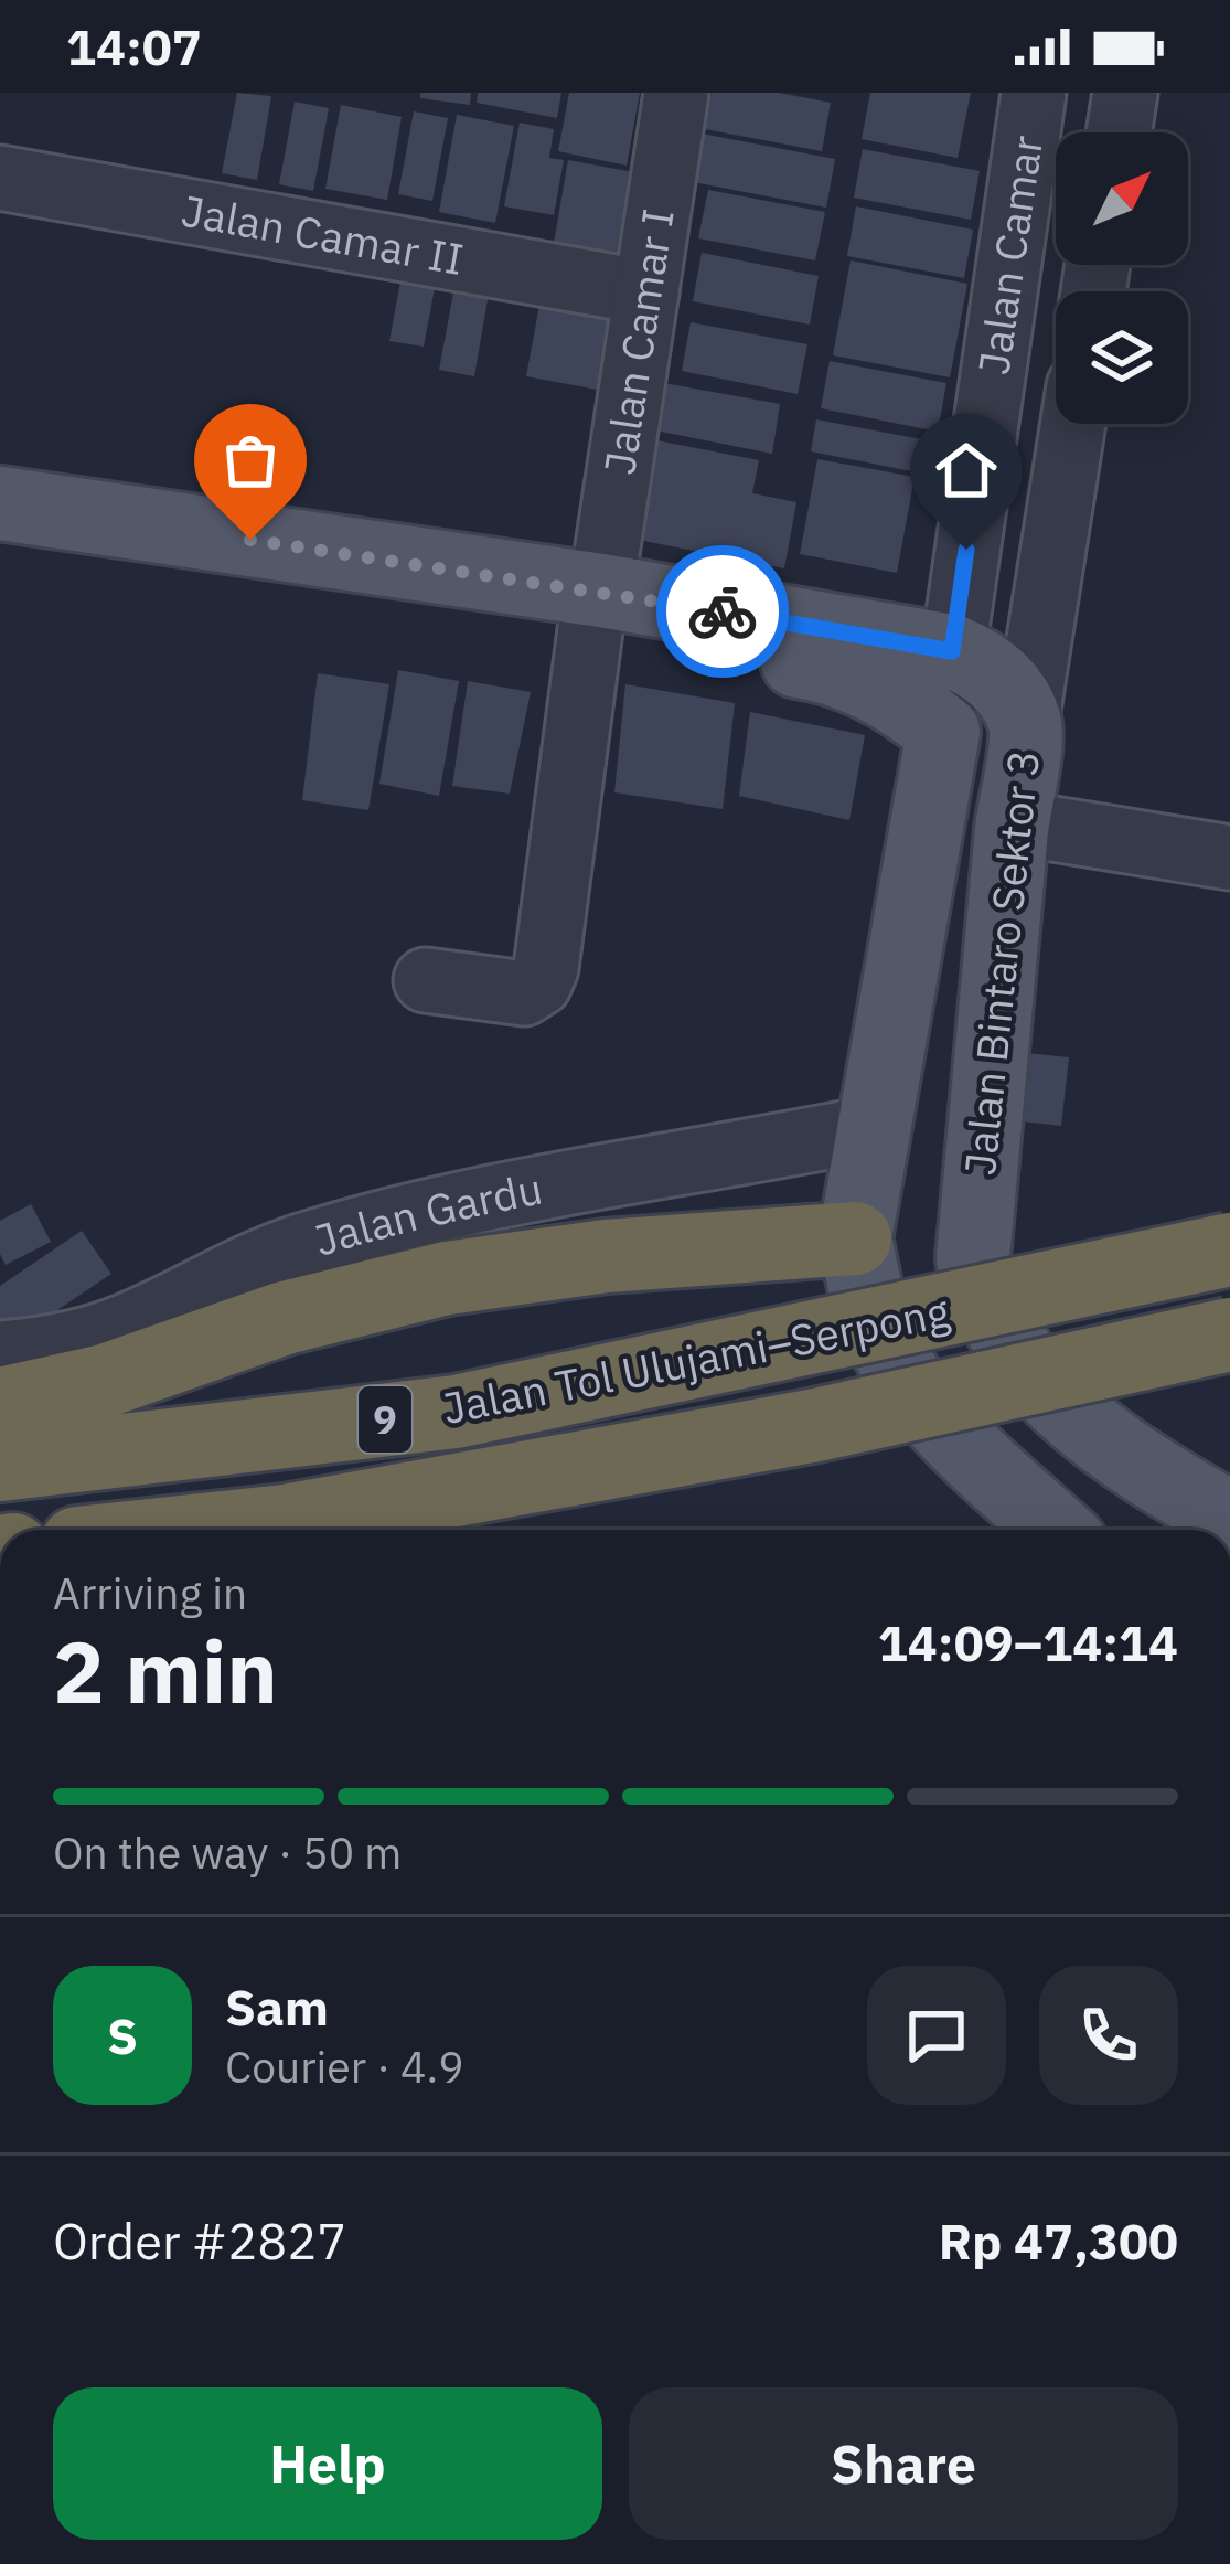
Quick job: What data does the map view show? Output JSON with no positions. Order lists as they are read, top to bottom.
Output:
{
  "streets": {
    "highway": ["Jalan Tol Ulujami–Serpong", "9"],
    "main road": ["Jalan Bintaro Sektor 3"],
    "street": [
      "Jalan Camar II",
      "Jalan Camar",
      "Jalan Camar I",
      "Jalan Gardu"
    ]
  },
  "crossings": [
    ["Jalan Camar II", "Jalan Camar I"],
    ["Jalan Camar", "Jalan Bintaro Sektor 3"],
    ["Jalan Camar I", "Jalan Bintaro Sektor 3"],
    ["Jalan Bintaro Sektor 3", "Jalan Gardu"]
  ],
  "north": "top right",
  "page": {
    "status": "14:07",
    "heading": ["2 min", "Arriving in", "14:09–14:14"],
    "panel": [
      "Sam",
      "Courier · 4.9",
      "Order #2827",
      "Rp 47,300"
    ],
    "bar": "On the way · 50 m",
    "round": "S",
    "buttons": ["Help", "Share"]
  }
}
